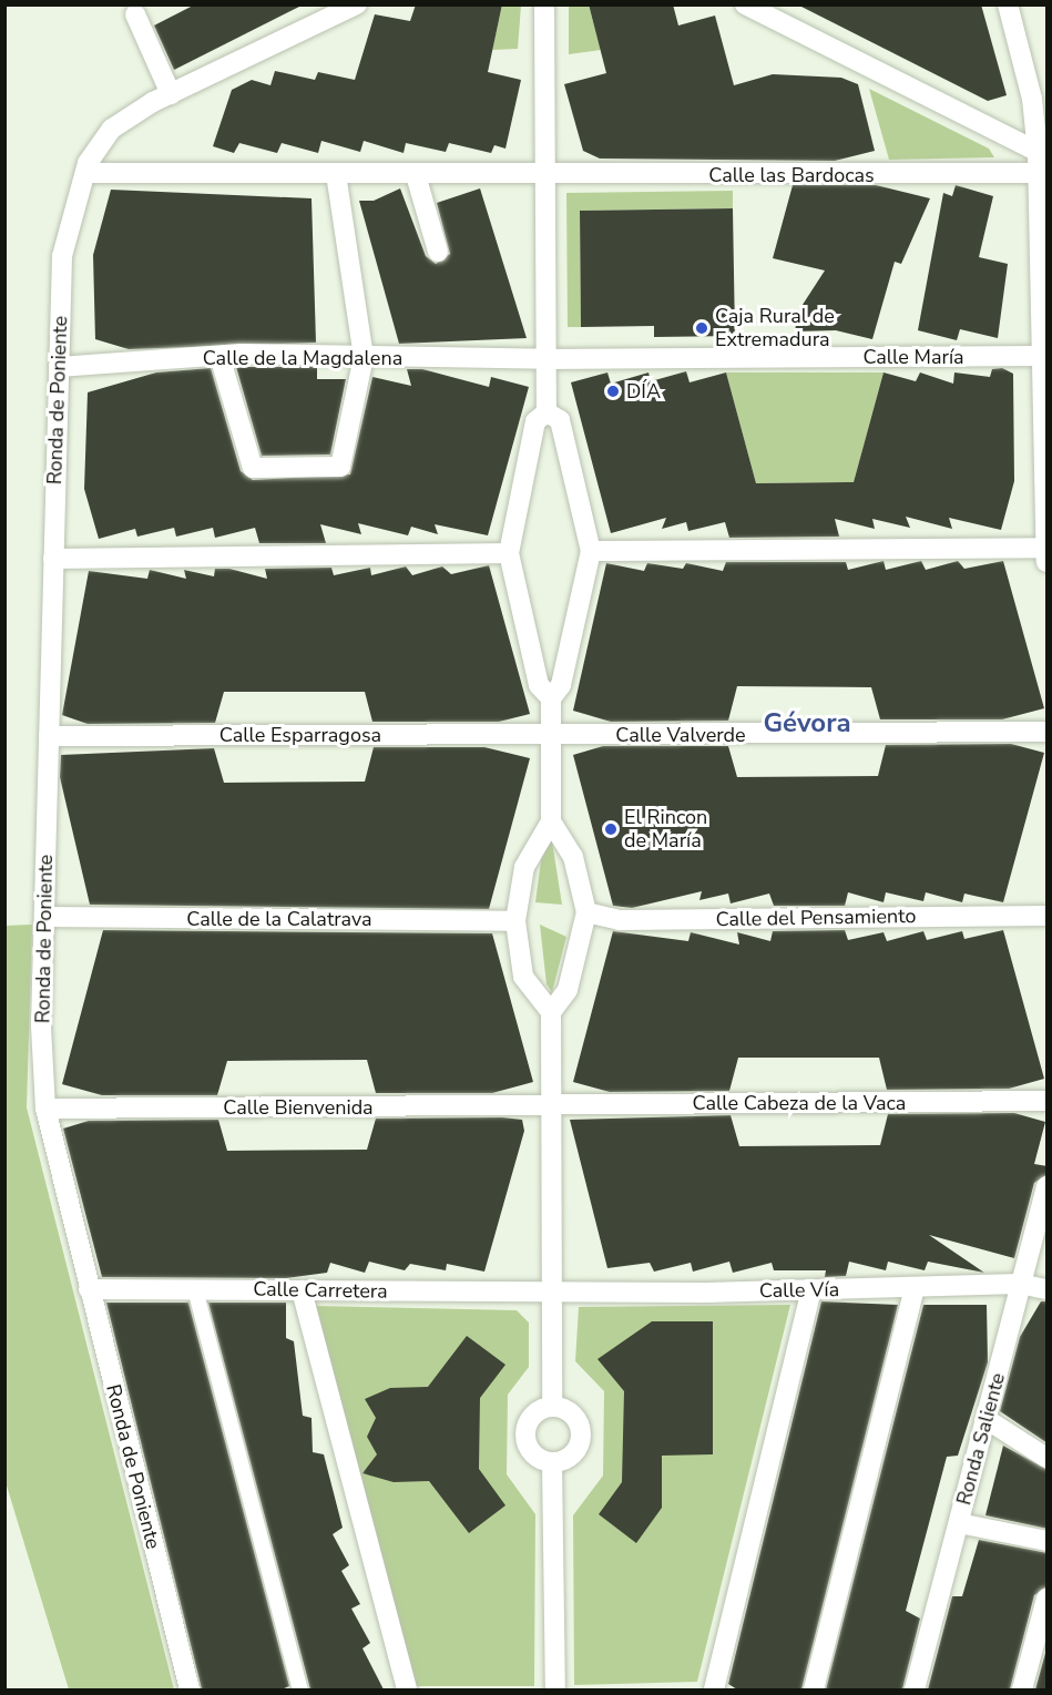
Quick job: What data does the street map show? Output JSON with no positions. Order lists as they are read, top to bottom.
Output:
{
  "streets": {
    "street": [
      "Calle las Bardocas",
      "Calle María",
      "Calle de la Magdalena",
      "Ronda de Poniente",
      "Calle Esparragosa",
      "Calle Valverde",
      "Calle del Pensamiento",
      "Calle de la Calatrava",
      "Calle Cabeza de la Vaca",
      "Calle Bienvenida",
      "Calle Carretera",
      "Calle Vía",
      "Ronda Saliente"
    ]
  },
  "crossings": [
    ["Calle las Bardocas", "Ronda de Poniente"],
    ["Calle María", "Calle de la Magdalena"],
    ["Calle de la Magdalena", "Ronda de Poniente"],
    ["Ronda de Poniente", "Calle Esparragosa"],
    ["Ronda de Poniente", "Calle de la Calatrava"],
    ["Ronda de Poniente", "Calle Bienvenida"],
    ["Ronda de Poniente", "Calle Carretera"],
    ["Calle Esparragosa", "Calle Valverde"],
    ["Calle Cabeza de la Vaca", "Calle Bienvenida"],
    ["Calle Carretera", "Calle Vía"],
    ["Calle Vía", "Ronda Saliente"]
  ],
  "districts": ["Gévora"],
  "places": ["Caja Rural de Extremadura", "DÍA", "El Rincon de María"]
}
